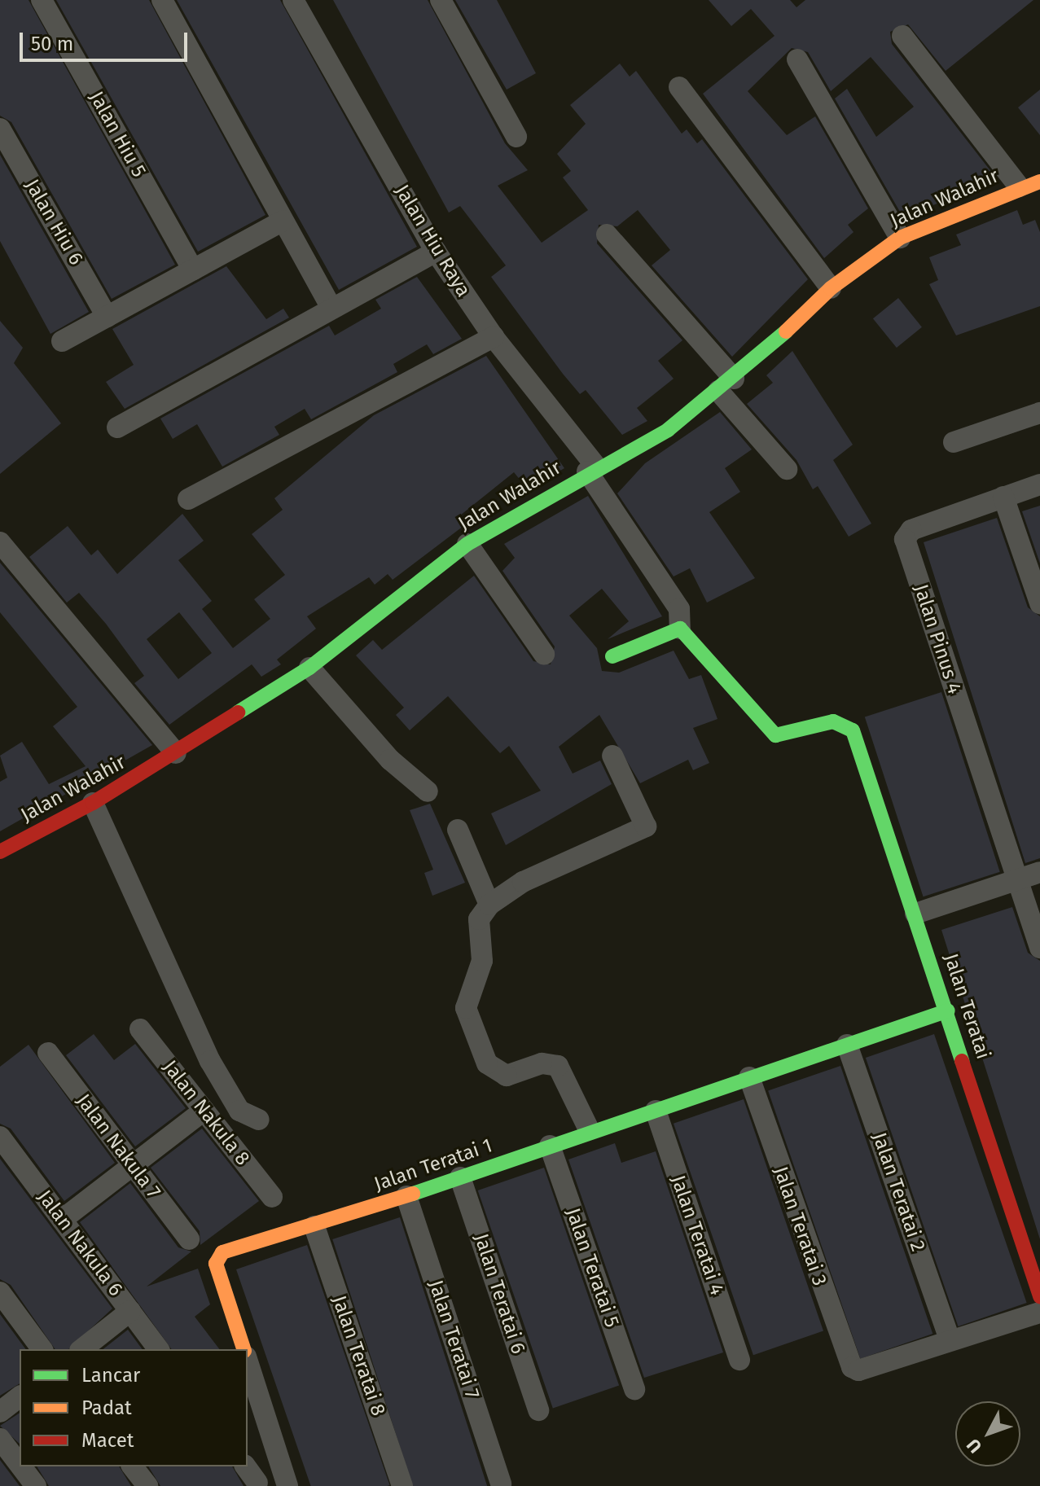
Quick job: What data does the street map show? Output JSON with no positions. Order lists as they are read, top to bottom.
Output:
{
  "streets": {
    "street": [
      "Jalan Hiu 5",
      "Jalan Walahir",
      "Jalan Hiu 6",
      "Jalan Hiu Raya",
      "Jalan Pinus 4",
      "Jalan Teratai",
      "Jalan Nakula 8",
      "Jalan Nakula 7",
      "Jalan Teratai 1",
      "Jalan Teratai 2",
      "Jalan Teratai 3",
      "Jalan Teratai 4",
      "Jalan Nakula 6",
      "Jalan Teratai 5",
      "Jalan Teratai 6",
      "Jalan Teratai 7",
      "Jalan Teratai 8"
    ]
  },
  "crossings": [
    ["Jalan Walahir", "Jalan Hiu Raya"],
    ["Jalan Hiu Raya", "Jalan Teratai"],
    ["Jalan Teratai", "Jalan Teratai 1"],
    ["Jalan Teratai 1", "Jalan Teratai 2"],
    ["Jalan Teratai 1", "Jalan Teratai 3"],
    ["Jalan Teratai 1", "Jalan Teratai 4"],
    ["Jalan Teratai 1", "Jalan Teratai 5"],
    ["Jalan Teratai 1", "Jalan Teratai 6"],
    ["Jalan Teratai 1", "Jalan Teratai 7"],
    ["Jalan Teratai 1", "Jalan Teratai 8"],
    ["Jalan Teratai 2", "Jalan Teratai 3"]
  ],
  "legend": ["Lancar", "Padat", "Macet"],
  "scale_bar": "50 m",
  "north": "bottom left"
}
